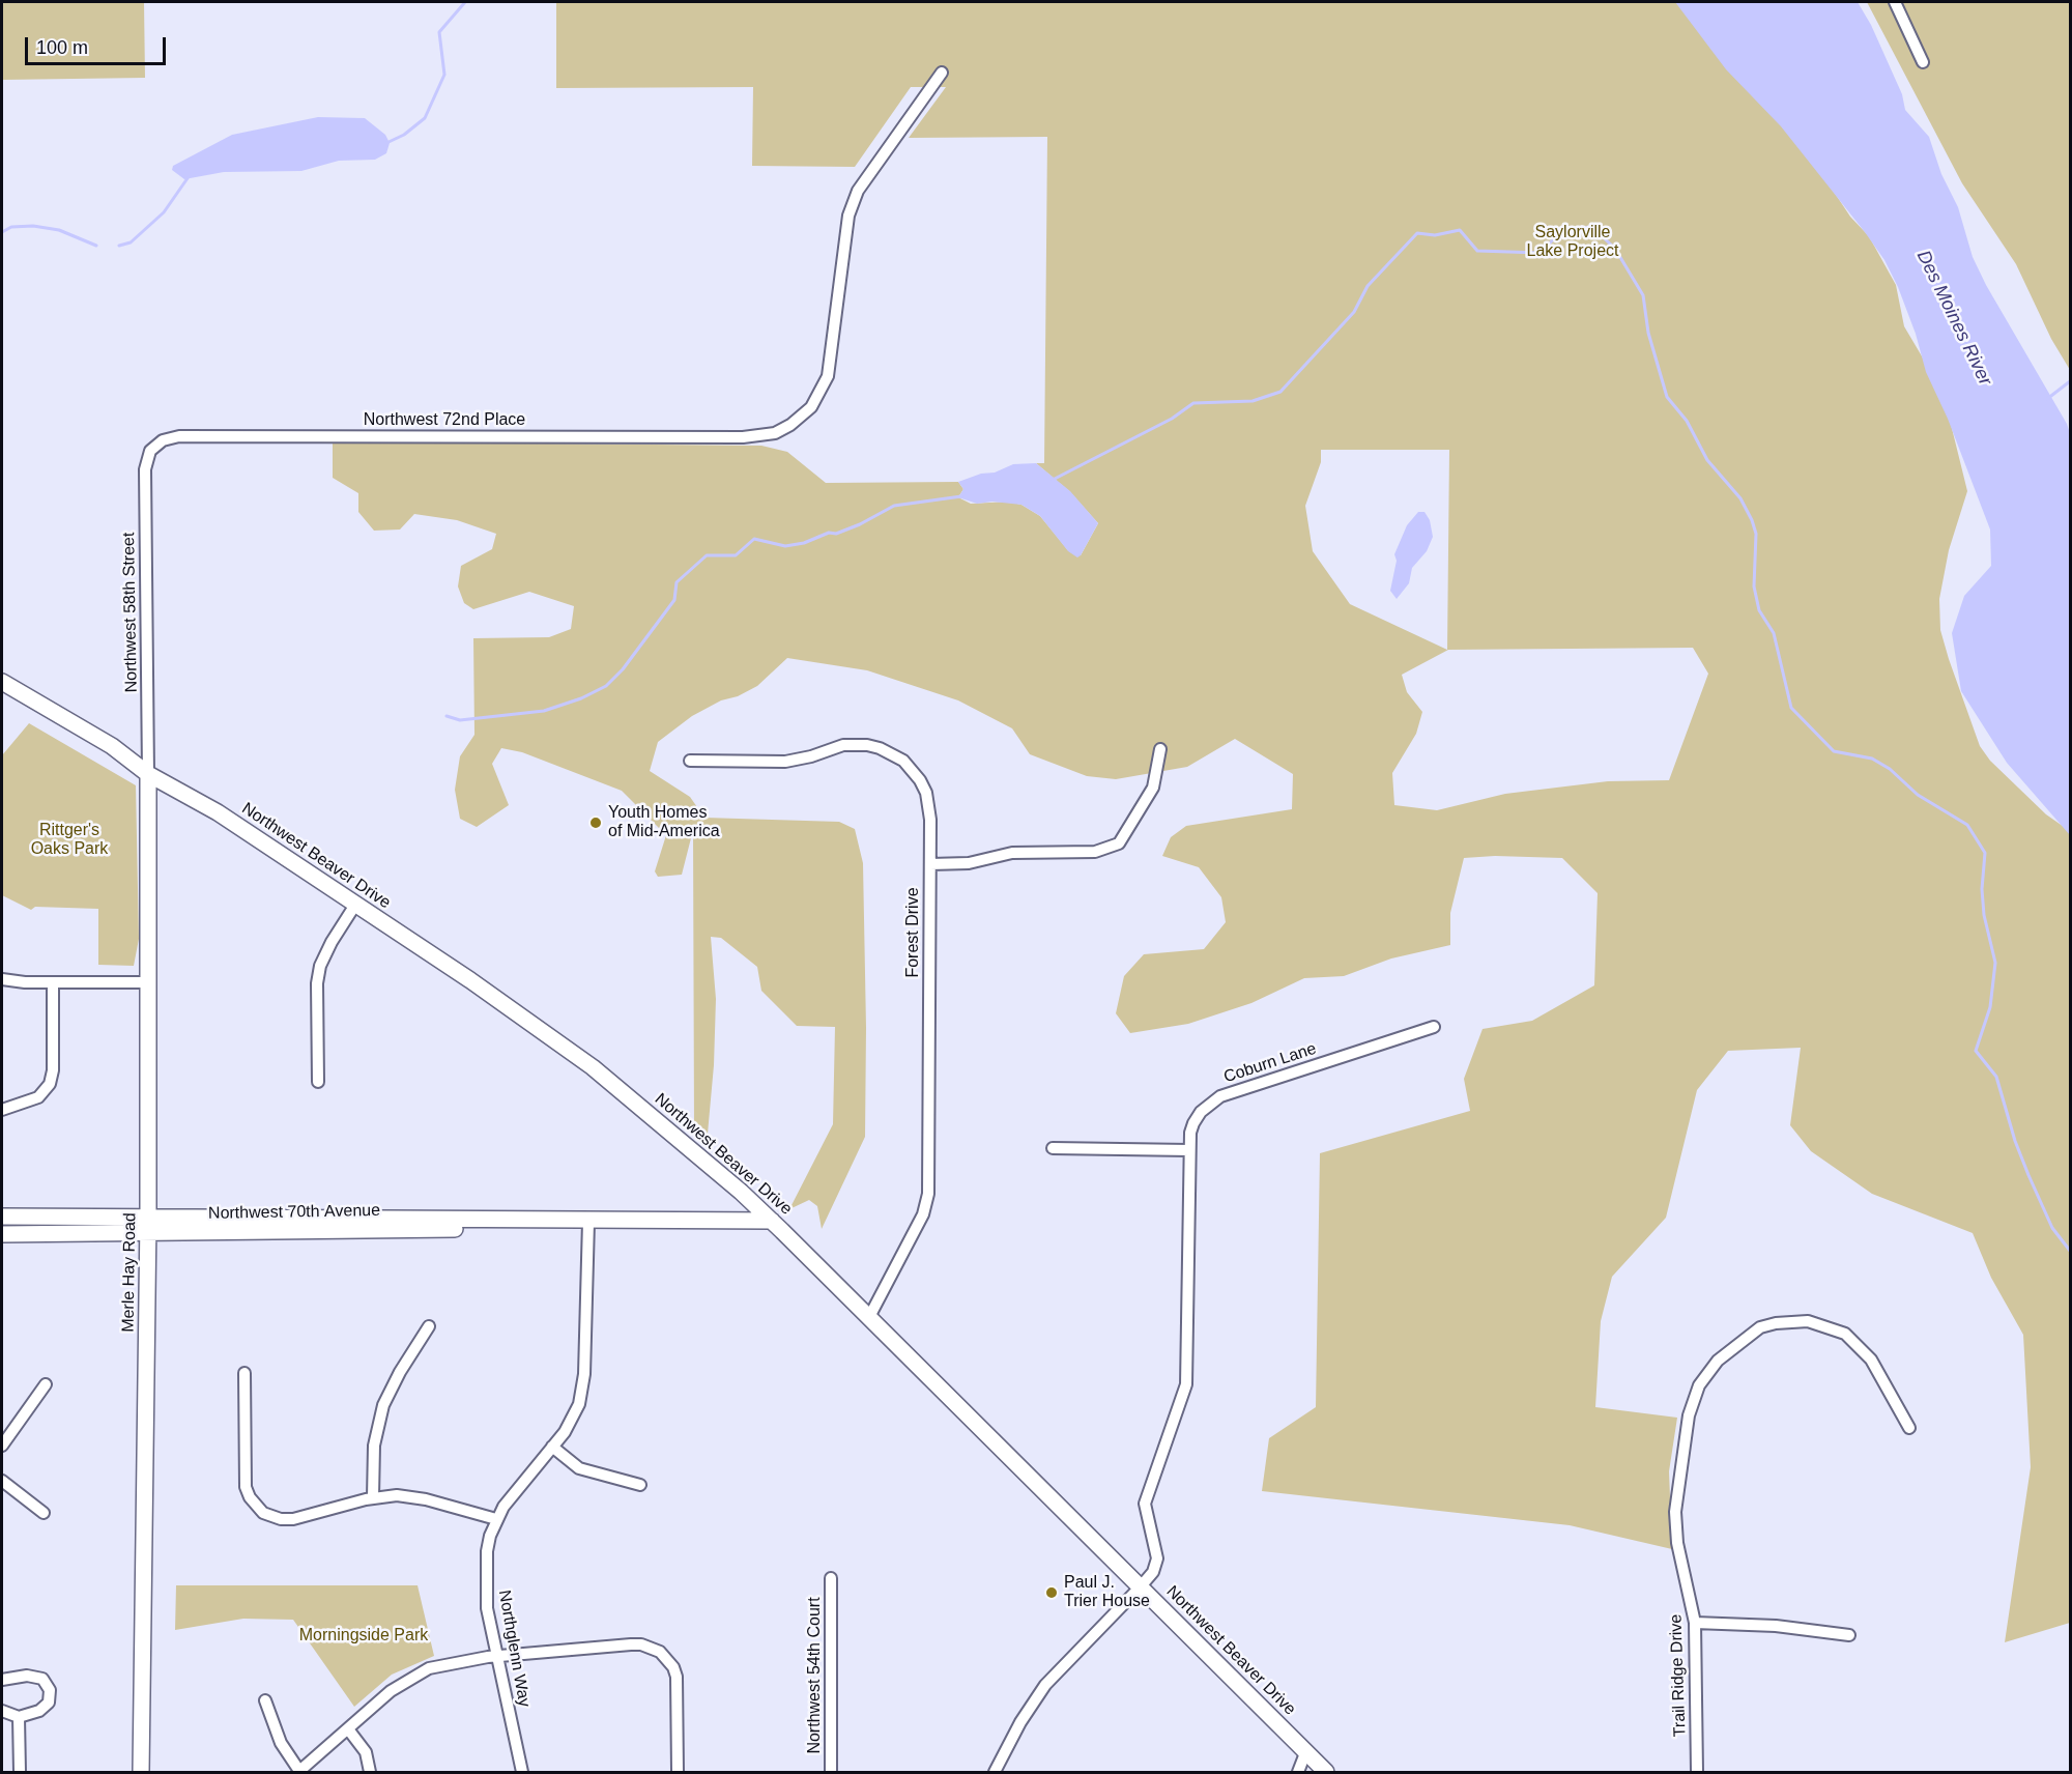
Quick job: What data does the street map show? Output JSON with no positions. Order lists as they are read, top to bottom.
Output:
{
  "streets": {
    "main road": ["Northwest Beaver Drive", "Northwest 70th Avenue", "Merle Hay Road"],
    "street": [
      "Northwest 72nd Place",
      "Northwest 58th Street",
      "Forest Drive",
      "Coburn Lane",
      "Northglenn Way",
      "Northwest 54th Court",
      "Trail Ridge Drive"
    ]
  },
  "crossings": [
    ["Northwest 72nd Place", "Northwest 58th Street"],
    ["Northwest 58th Street", "Northwest Beaver Drive"],
    ["Northwest 58th Street", "Merle Hay Road"],
    ["Northwest Beaver Drive", "Forest Drive"],
    ["Northwest Beaver Drive", "Coburn Lane"],
    ["Northwest Beaver Drive", "Northwest 70th Avenue"],
    ["Northwest Beaver Drive", "Merle Hay Road"],
    ["Northwest 70th Avenue", "Merle Hay Road"],
    ["Northwest 70th Avenue", "Northglenn Way"]
  ],
  "water": ["Des Moines River"],
  "parks": ["Saylorville Lake Project", "Rittger's Oaks Park", "Morningside Park"],
  "places": ["Youth Homes of Mid-America", "Paul J. Trier House"],
  "scale_bar": "100 m"
}
